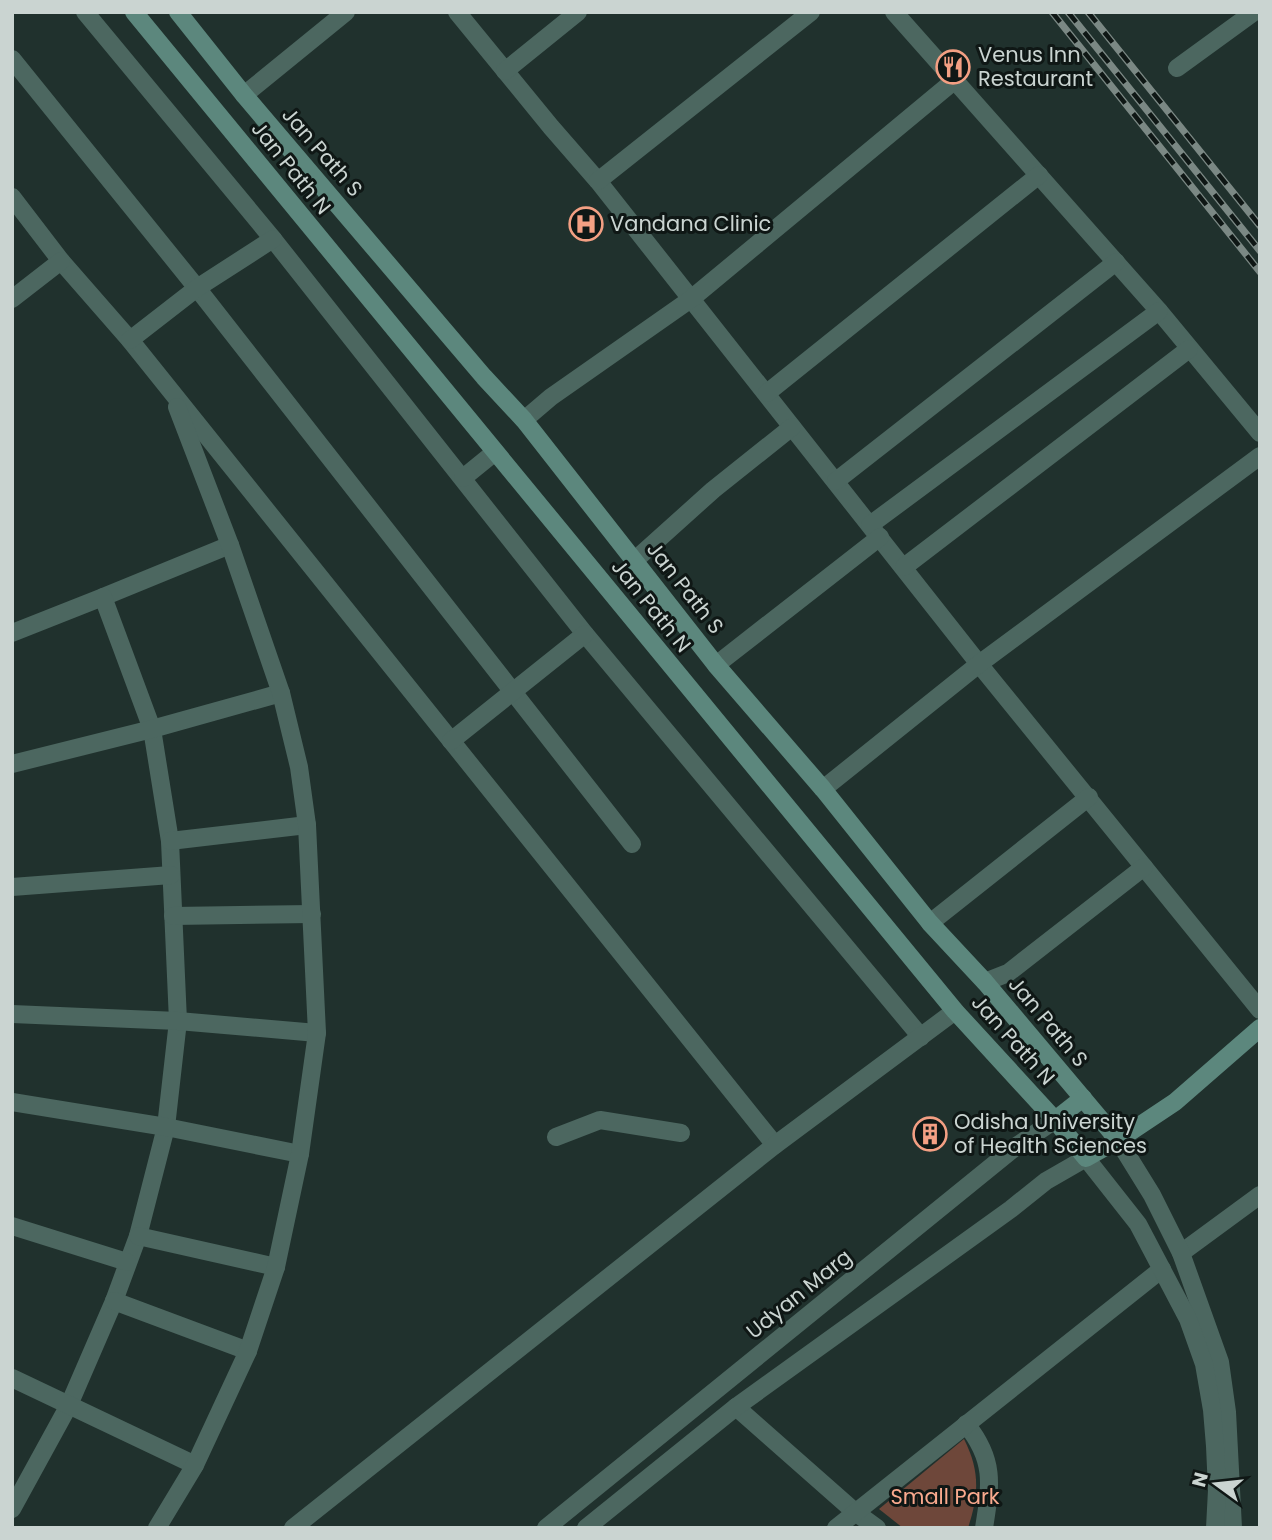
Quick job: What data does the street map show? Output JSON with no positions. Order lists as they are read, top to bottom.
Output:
{
  "streets": {
    "main road": ["Jan Path S", "Jan Path N", "Udyan Marg"]
  },
  "crossings": [
    ["Jan Path S", "Udyan Marg"],
    ["Jan Path N", "Udyan Marg"]
  ],
  "parks": ["Small Park"],
  "places": {
    "restaurant": ["Venus Inn Restaurant"],
    "hospital": ["Vandana Clinic"],
    "building": ["Odisha University of Health Sciences"]
  },
  "north": "left"
}
